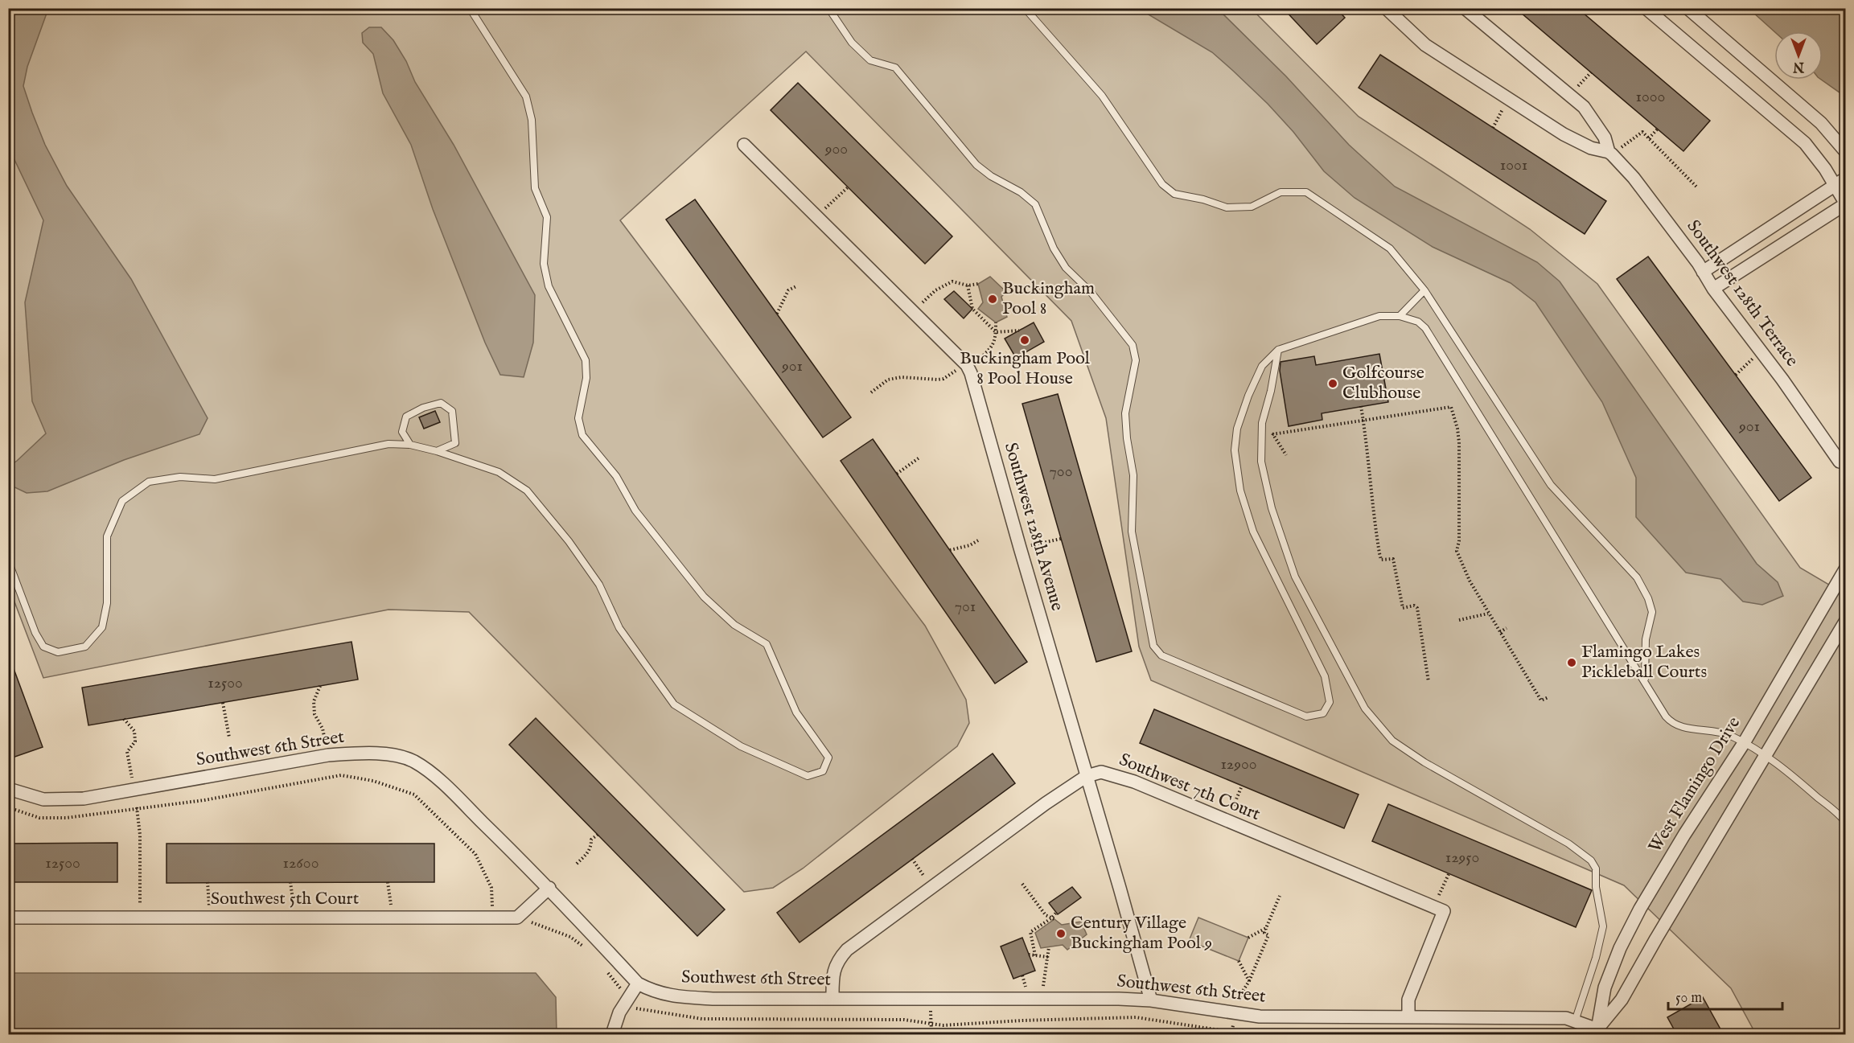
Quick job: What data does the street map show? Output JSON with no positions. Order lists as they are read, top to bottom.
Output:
{
  "streets": {
    "street": [
      "Southwest 128th Terrace",
      "Southwest 128th Avenue",
      "Southwest 6th Street",
      "West Flamingo Drive",
      "Southwest 7th Court",
      "Southwest 5th Court"
    ]
  },
  "crossings": [
    ["Southwest 128th Avenue", "Southwest 6th Street"],
    ["Southwest 128th Avenue", "Southwest 7th Court"],
    ["Southwest 6th Street", "West Flamingo Drive"],
    ["Southwest 6th Street", "Southwest 7th Court"],
    ["Southwest 6th Street", "Southwest 5th Court"]
  ],
  "places": [
    "Buckingham Pool 8",
    "Buckingham Pool 8 Pool House",
    "Golfcourse Clubhouse",
    "Flamingo Lakes Pickleball Courts",
    "Century Village Buckingham Pool 9"
  ],
  "house_numbers": [
    "1000",
    "900",
    "1001",
    "901",
    "901",
    "700",
    "701",
    "12500",
    "12900",
    "12950",
    "12500",
    "12600"
  ],
  "scale_bar": "50 m",
  "north": "bottom"
}
